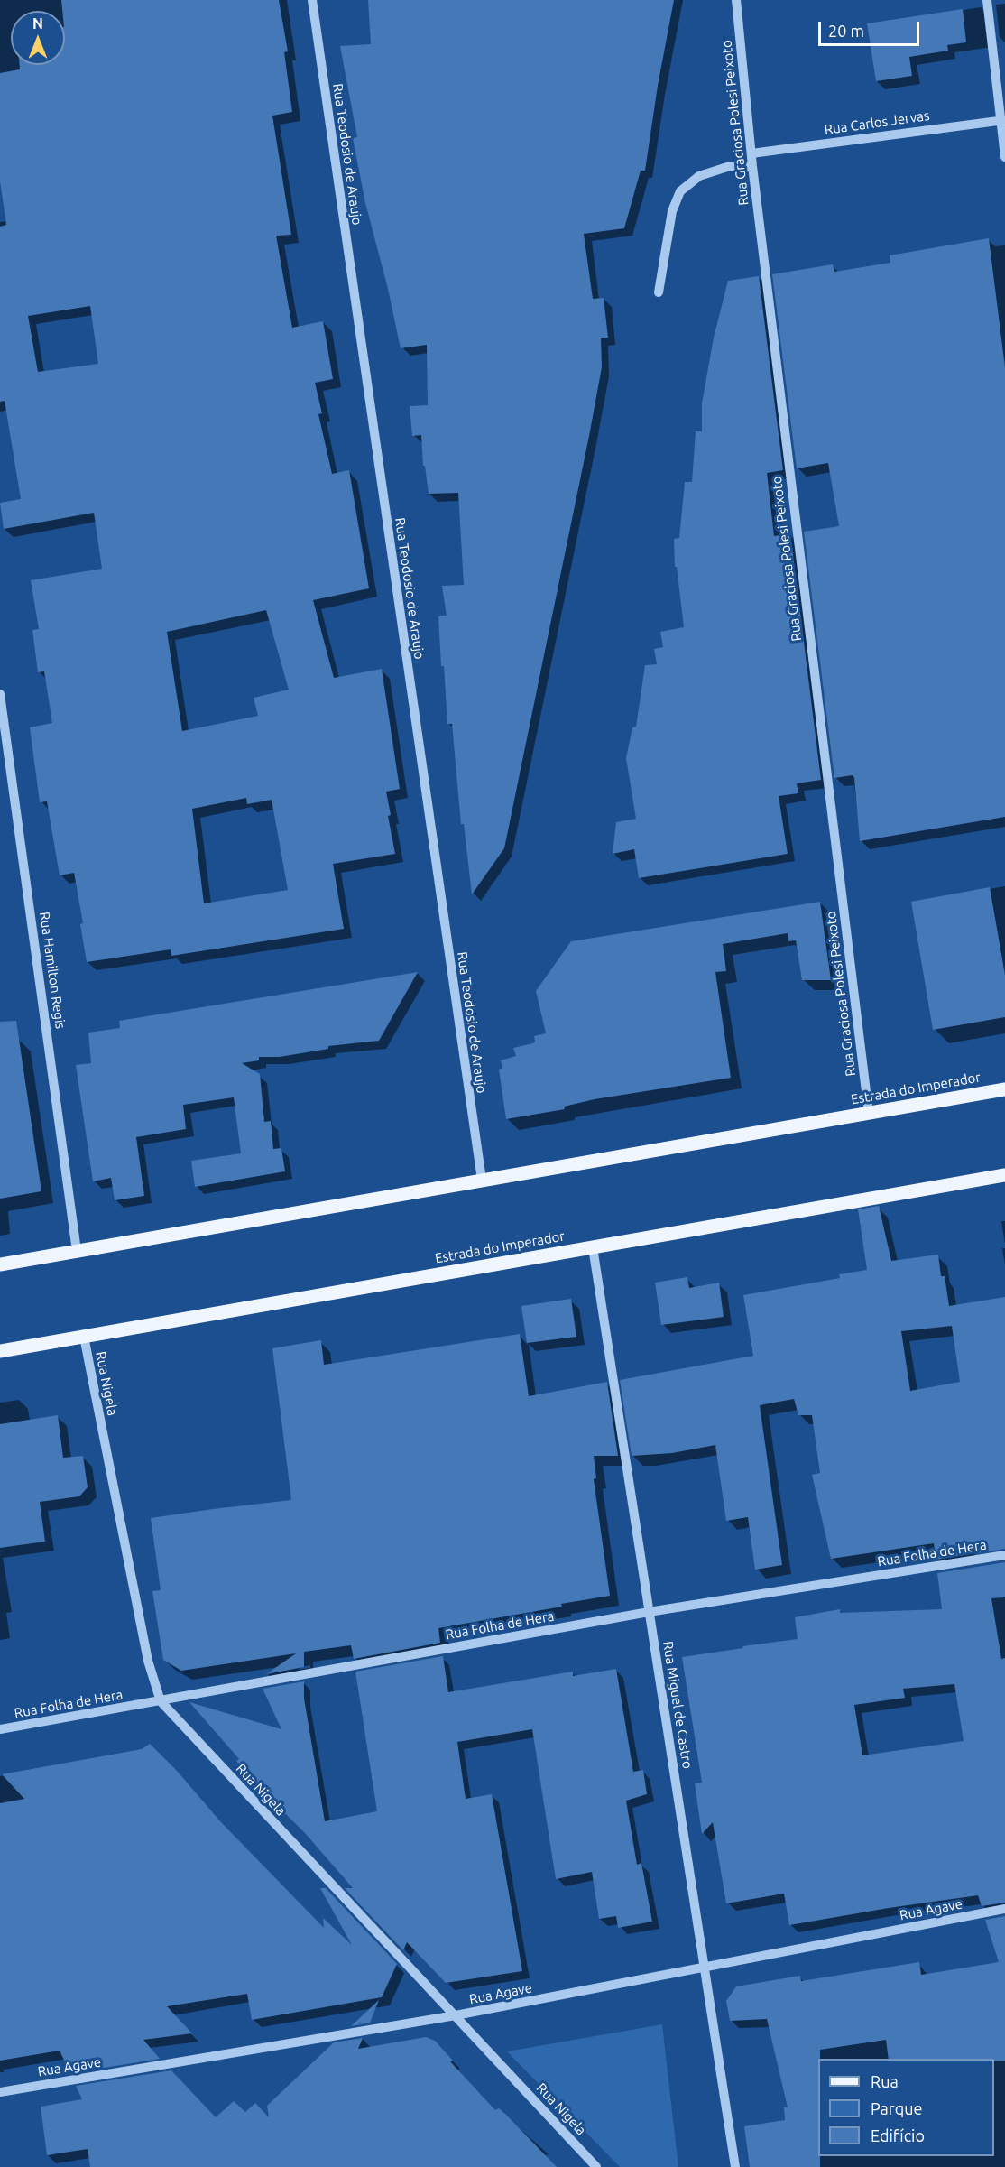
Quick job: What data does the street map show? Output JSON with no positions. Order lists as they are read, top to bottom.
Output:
{
  "streets": {
    "main road": ["Estrada do Imperador"],
    "street": [
      "Rua Graciosa Polesi Peixoto",
      "Rua Carlos Jervas",
      "Rua Teodosio de Araujo",
      "Rua Hamilton Regis",
      "Rua Nigela",
      "Rua Folha de Hera",
      "Rua Miguel de Castro",
      "Rua Agave"
    ]
  },
  "crossings": [
    ["Rua Graciosa Polesi Peixoto", "Rua Carlos Jervas"],
    ["Rua Graciosa Polesi Peixoto", "Estrada do Imperador"],
    ["Rua Teodosio de Araujo", "Estrada do Imperador"],
    ["Rua Hamilton Regis", "Estrada do Imperador"],
    ["Estrada do Imperador", "Rua Nigela"],
    ["Estrada do Imperador", "Rua Miguel de Castro"],
    ["Rua Nigela", "Rua Folha de Hera"],
    ["Rua Nigela", "Rua Agave"],
    ["Rua Folha de Hera", "Rua Miguel de Castro"],
    ["Rua Miguel de Castro", "Rua Agave"]
  ],
  "legend": ["Rua", "Parque", "Edifício"],
  "scale_bar": "20 m",
  "north": "top"
}
